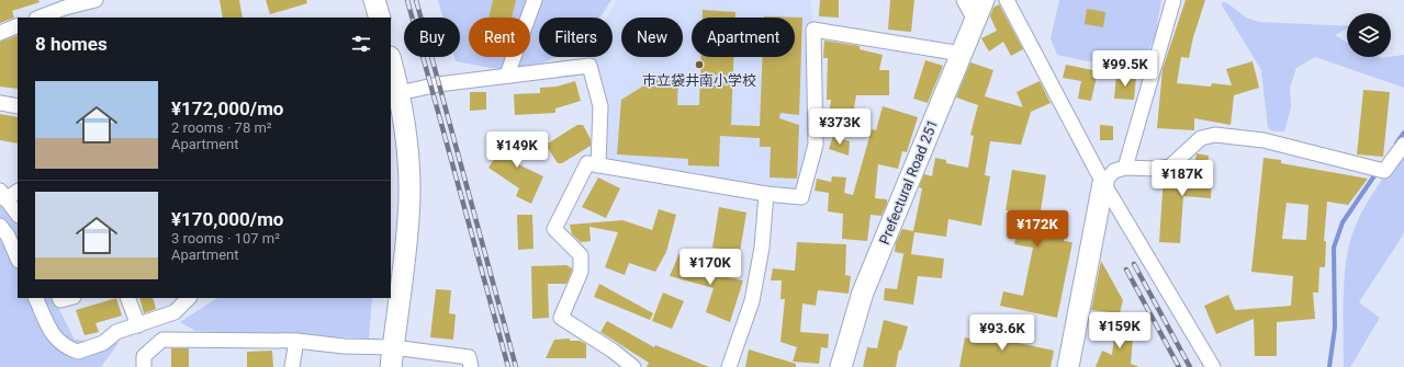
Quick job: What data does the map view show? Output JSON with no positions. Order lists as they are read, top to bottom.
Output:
{
  "streets": {
    "street": ["Prefectural Road 251"]
  },
  "places": ["市立袋井南小学校"],
  "page": {
    "chip": [
      "Buy",
      "Rent",
      "Filters",
      "New",
      "Apartment"
    ],
    "heading": "8 homes",
    "price": [
      "¥99.5K",
      "¥373K",
      "¥149K",
      "¥187K",
      "¥172K",
      "¥170K",
      "¥159K",
      "¥93.6K"
    ],
    "list": [
      {
        "name": "¥172,000/mo",
        "note": "2 rooms · 78 m² · Apartment"
      },
      {
        "name": "¥170,000/mo",
        "note": "3 rooms · 107 m² · Apartment"
      }
    ]
  }
}
